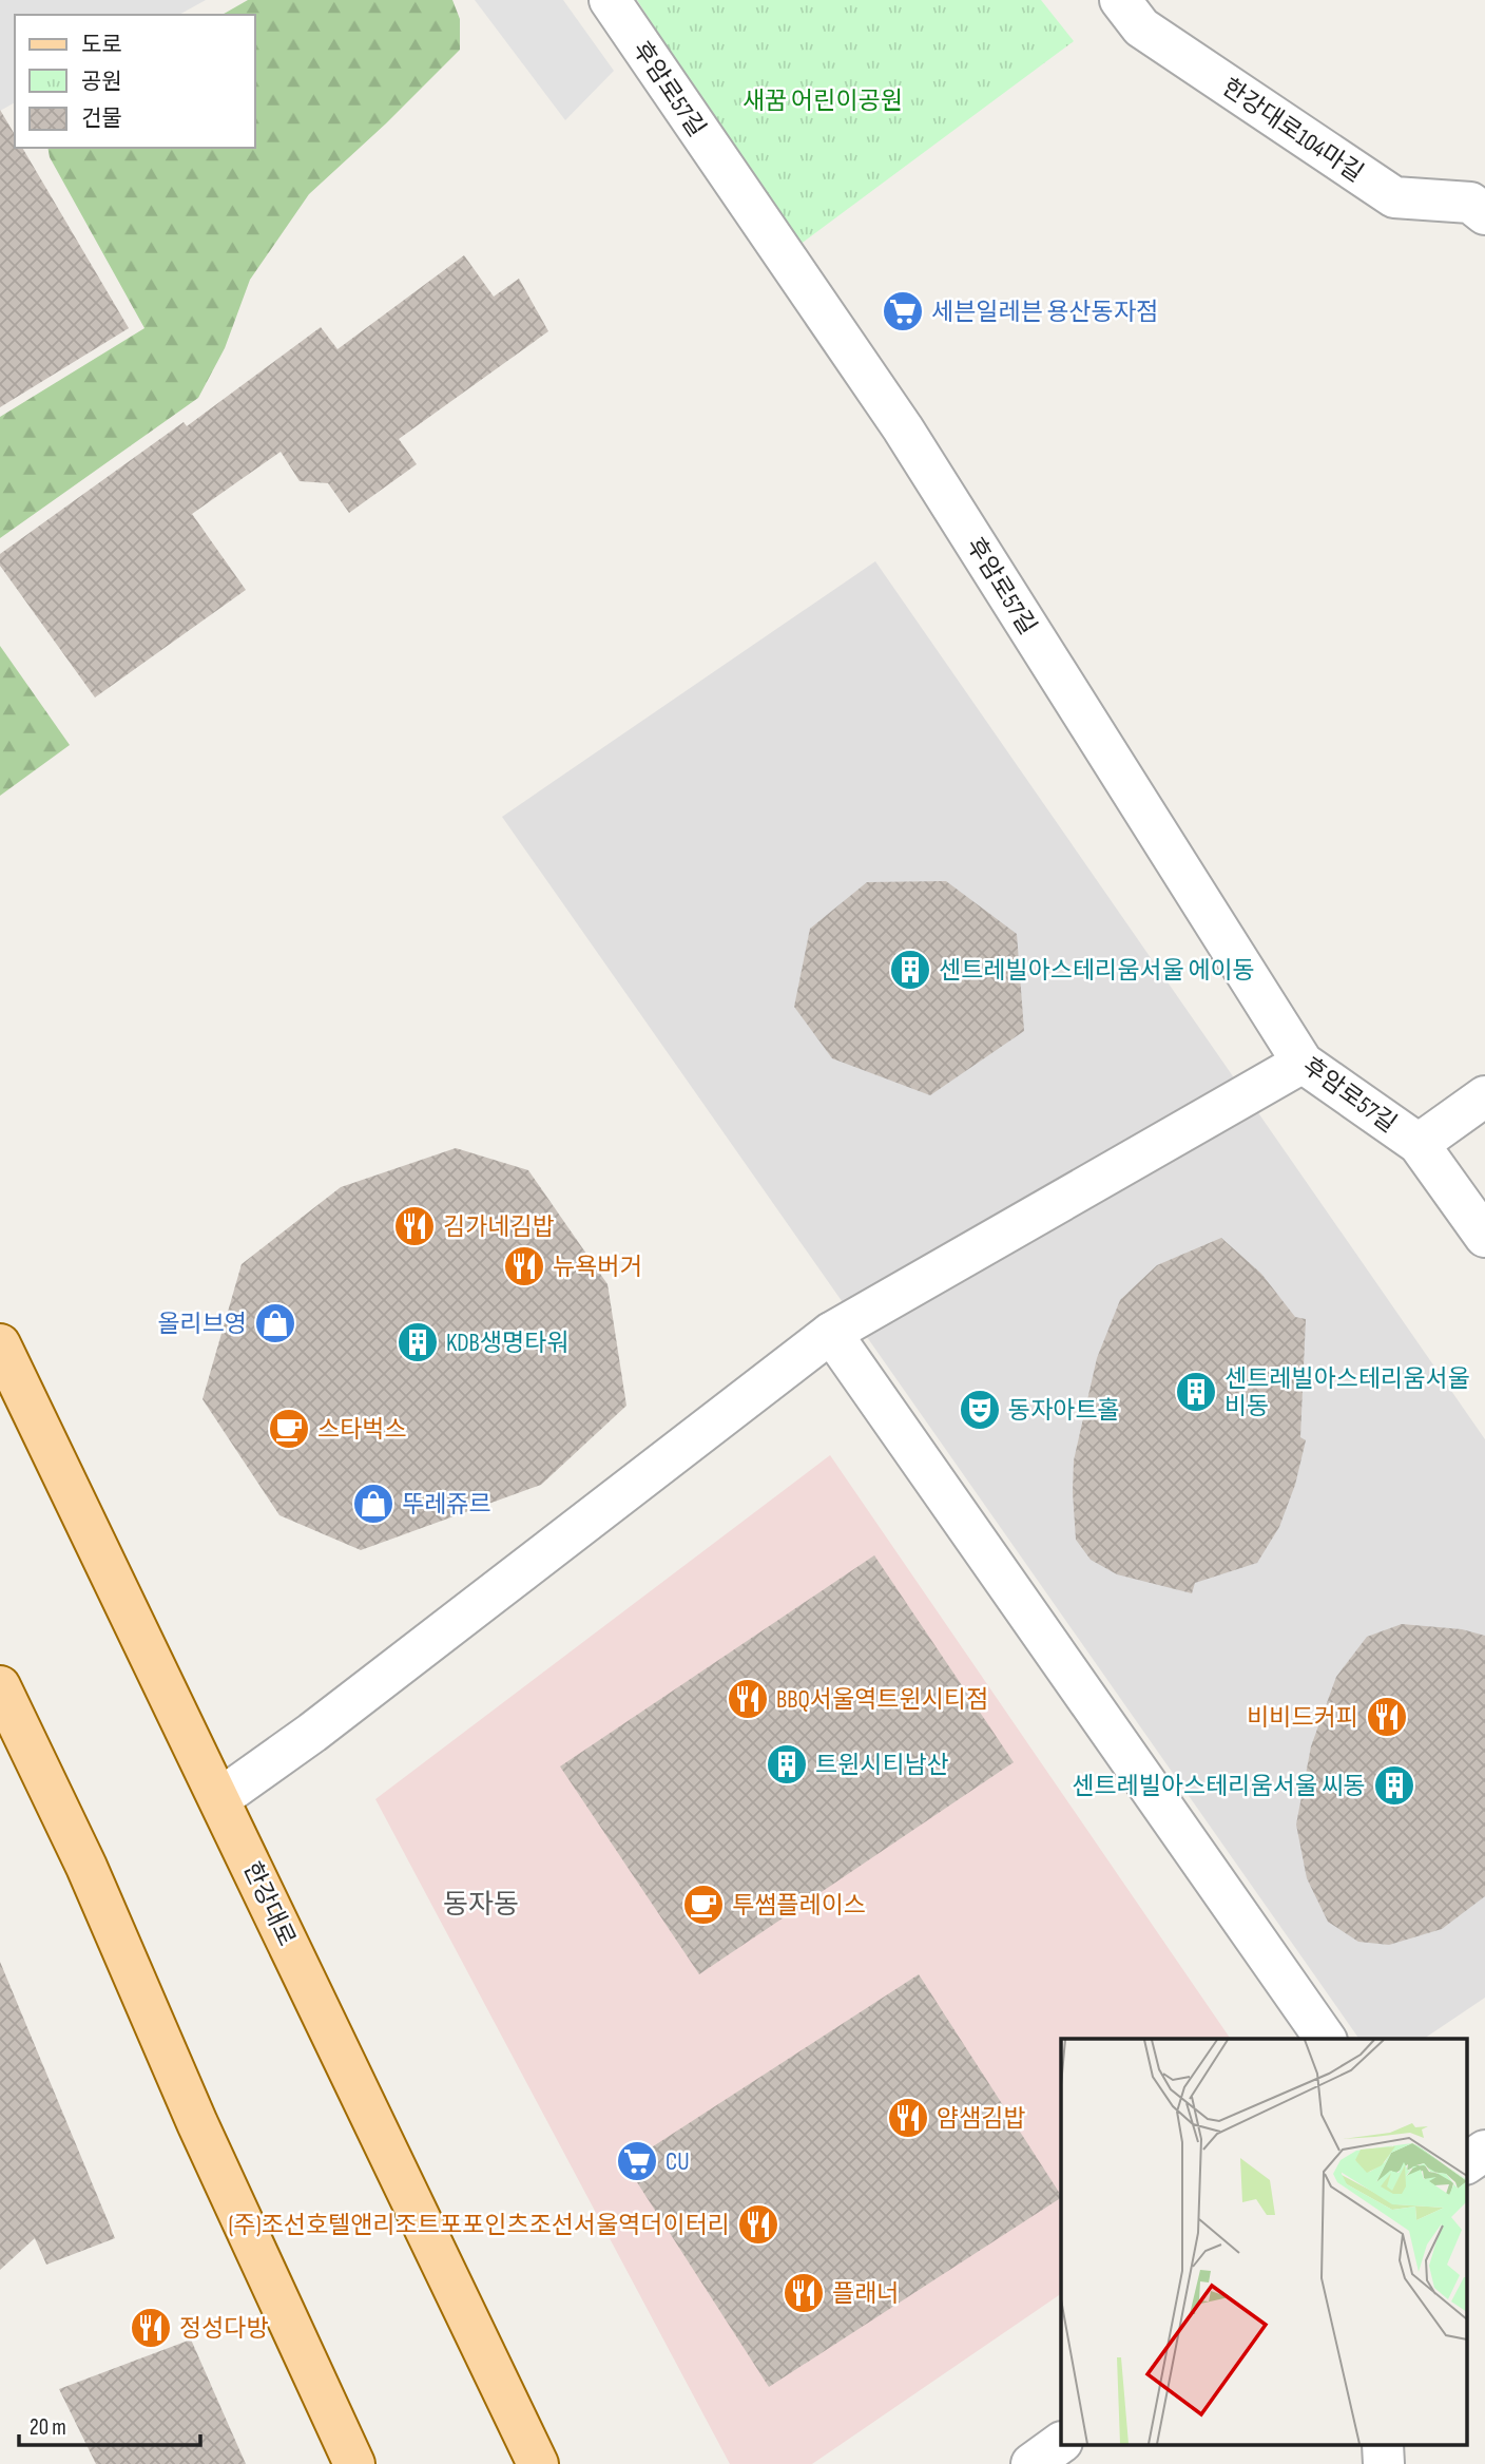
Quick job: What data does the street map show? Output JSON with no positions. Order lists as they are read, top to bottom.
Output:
{
  "streets": {
    "main road": ["한강대로"],
    "street": ["후암로57길", "한강대로104마길"]
  },
  "districts": ["동자동"],
  "parks": ["새꿈 어린이공원"],
  "places": {
    "supermarket": ["세븐일레븐 용산동자점", "CU"],
    "building": [
      "센트레빌아스테리움서울 에이동",
      "KDB생명타워",
      "센트레빌아스테리움서울 비동",
      "트윈시티남산",
      "센트레빌아스테리움서울 씨동"
    ],
    "restaurant": [
      "김가네김밥",
      "뉴욕버거",
      "BBQ서울역트윈시티점",
      "비비드커피",
      "얌샘김밥",
      "(주)조선호텔앤리조트포포인츠조선서울역더이터리",
      "플래너",
      "정성다방"
    ],
    "shop": ["올리브영", "뚜레쥬르"],
    "theatre": ["동자아트홀"],
    "cafe": ["스타벅스", "투썸플레이스"]
  },
  "legend": ["도로", "공원", "건물"],
  "scale_bar": "20 m"
}
